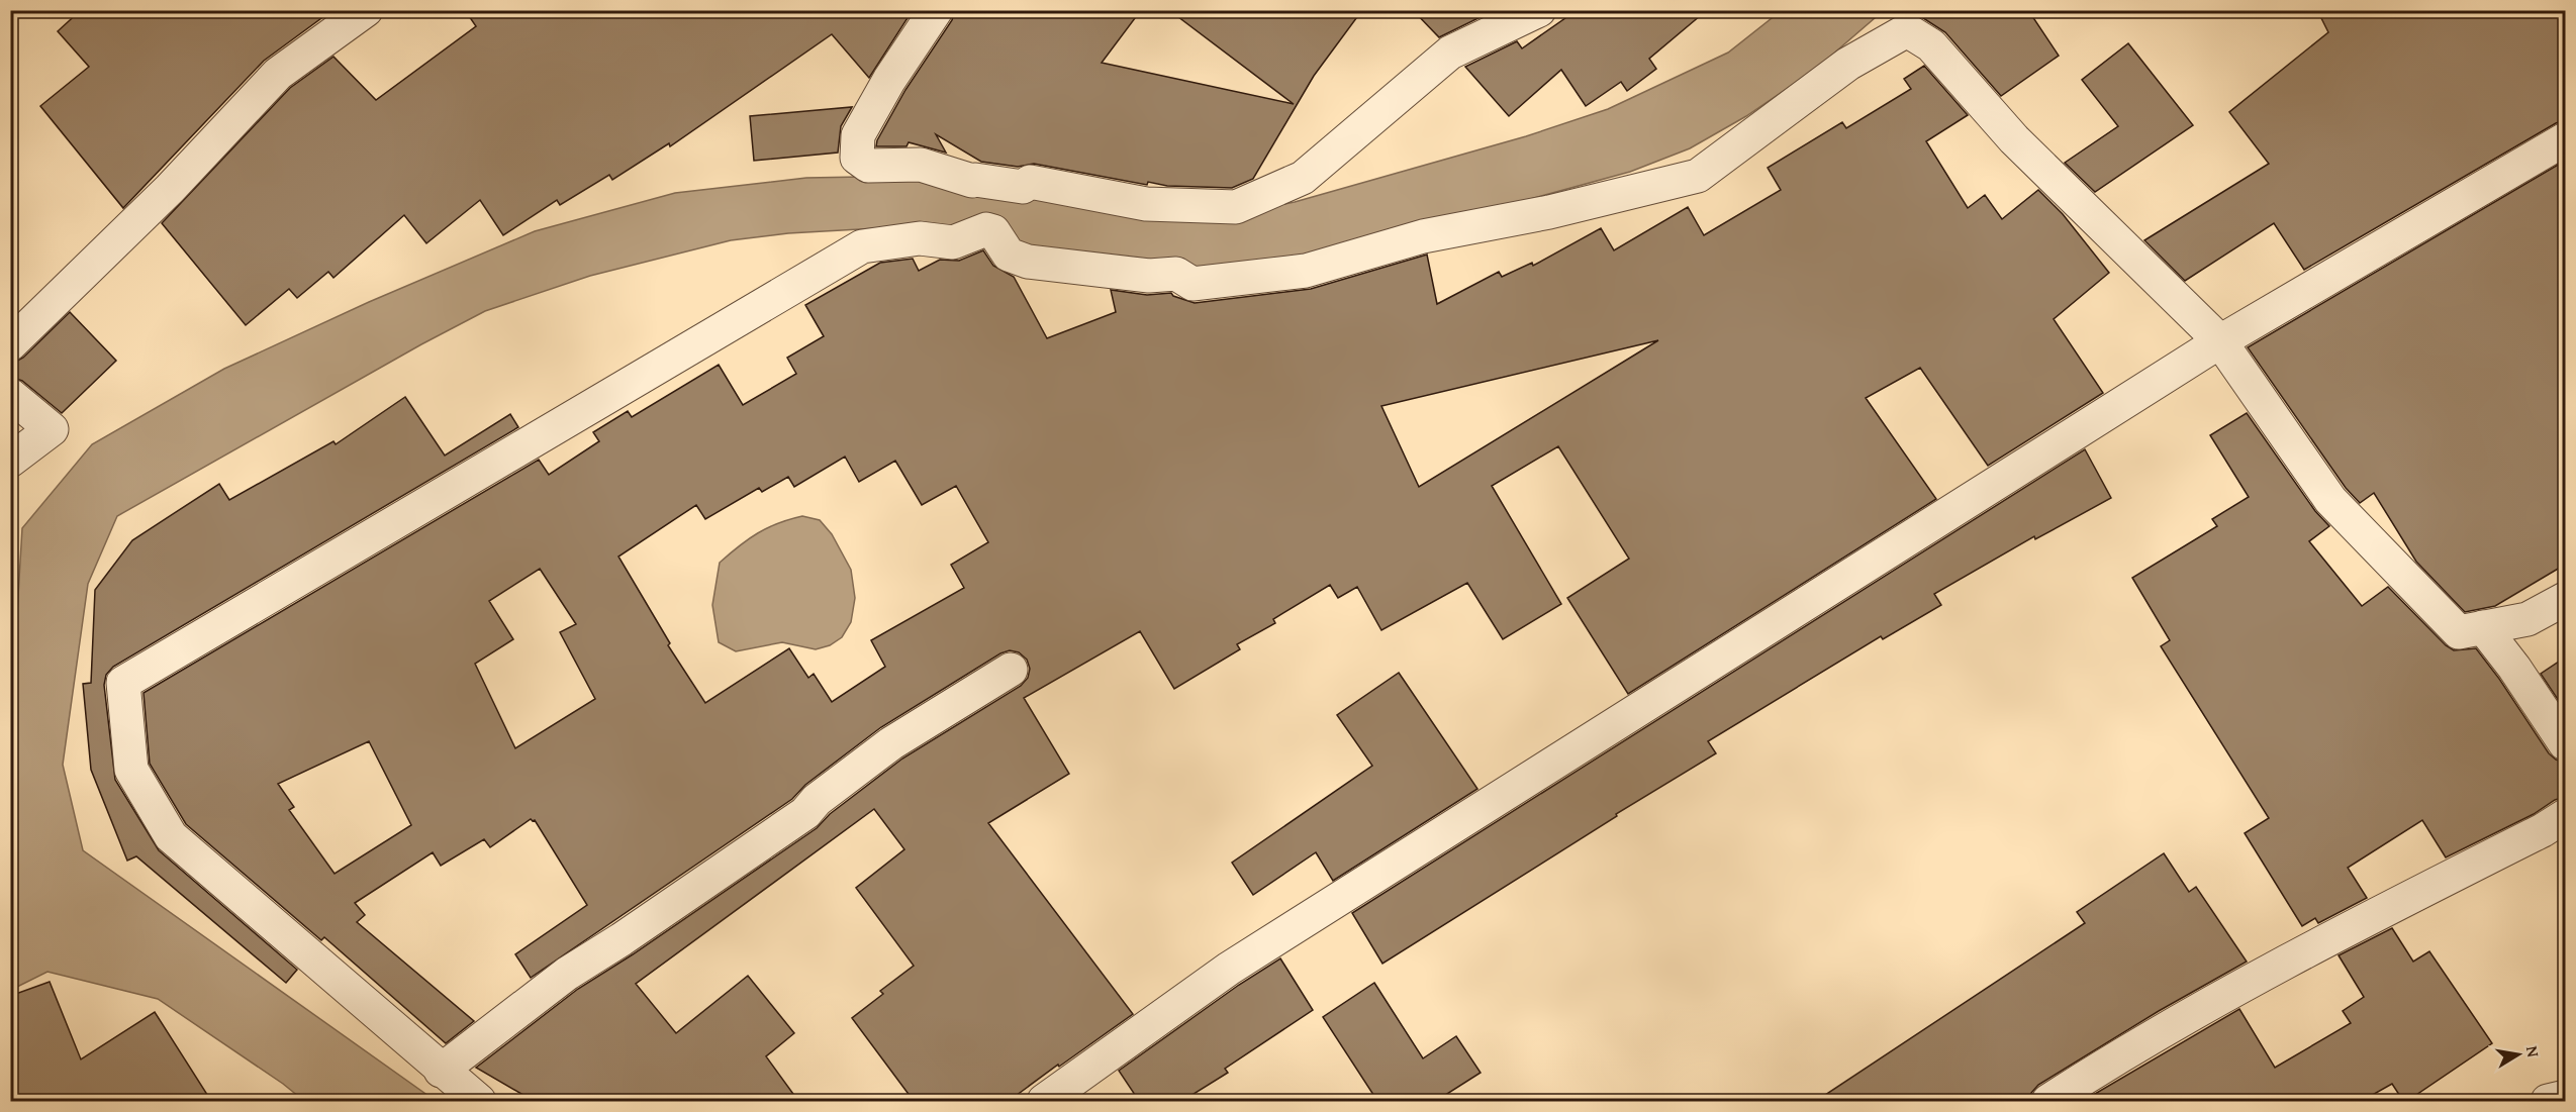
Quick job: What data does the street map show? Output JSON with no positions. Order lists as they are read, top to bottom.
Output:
{
  "north": "right"
}
